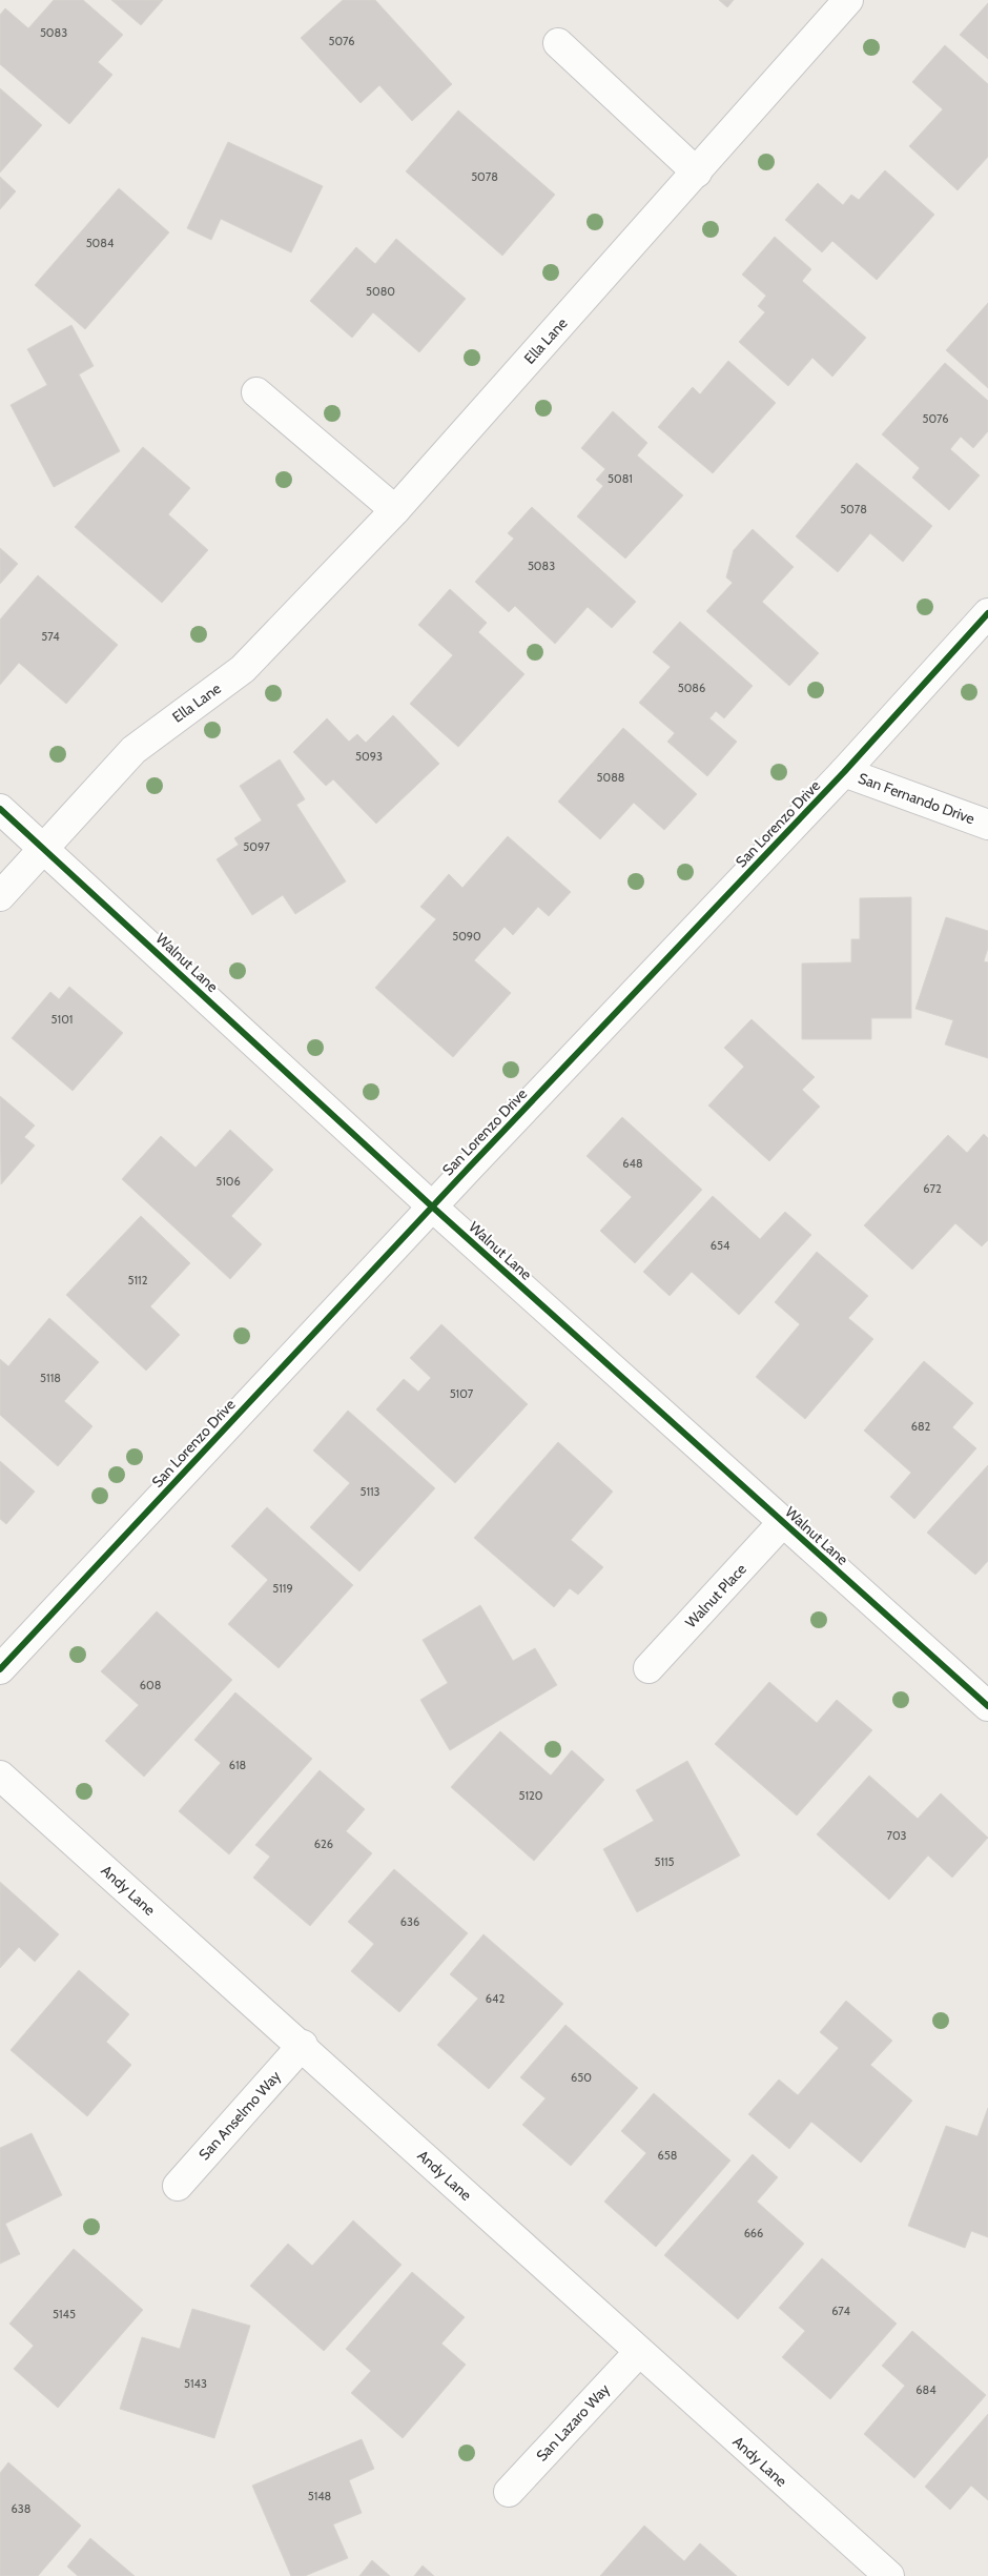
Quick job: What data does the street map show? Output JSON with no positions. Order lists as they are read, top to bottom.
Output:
{
  "streets": {
    "street": [
      "Ella Lane",
      "San Fernando Drive",
      "San Lorenzo Drive",
      "Walnut Lane",
      "Walnut Place",
      "Andy Lane",
      "San Anselmo Way",
      "San Lazaro Way"
    ]
  },
  "crossings": [
    ["Ella Lane", "Walnut Lane"],
    ["San Fernando Drive", "San Lorenzo Drive"],
    ["San Lorenzo Drive", "Walnut Lane"],
    ["Walnut Lane", "Walnut Place"],
    ["Andy Lane", "San Anselmo Way"],
    ["Andy Lane", "San Lazaro Way"]
  ],
  "house_numbers": [
    "5083",
    "5076",
    "5078",
    "5084",
    "5080",
    "5076",
    "5081",
    "5078",
    "5083",
    "574",
    "5086",
    "5093",
    "5088",
    "5097",
    "5090",
    "5101",
    "648",
    "5106",
    "672",
    "654",
    "5112",
    "5118",
    "5107",
    "682",
    "5113",
    "5119",
    "608",
    "618",
    "5120",
    "703",
    "626",
    "5115",
    "636",
    "642",
    "650",
    "658",
    "666",
    "674",
    "5145",
    "5143",
    "684",
    "5148",
    "638"
  ]
}
